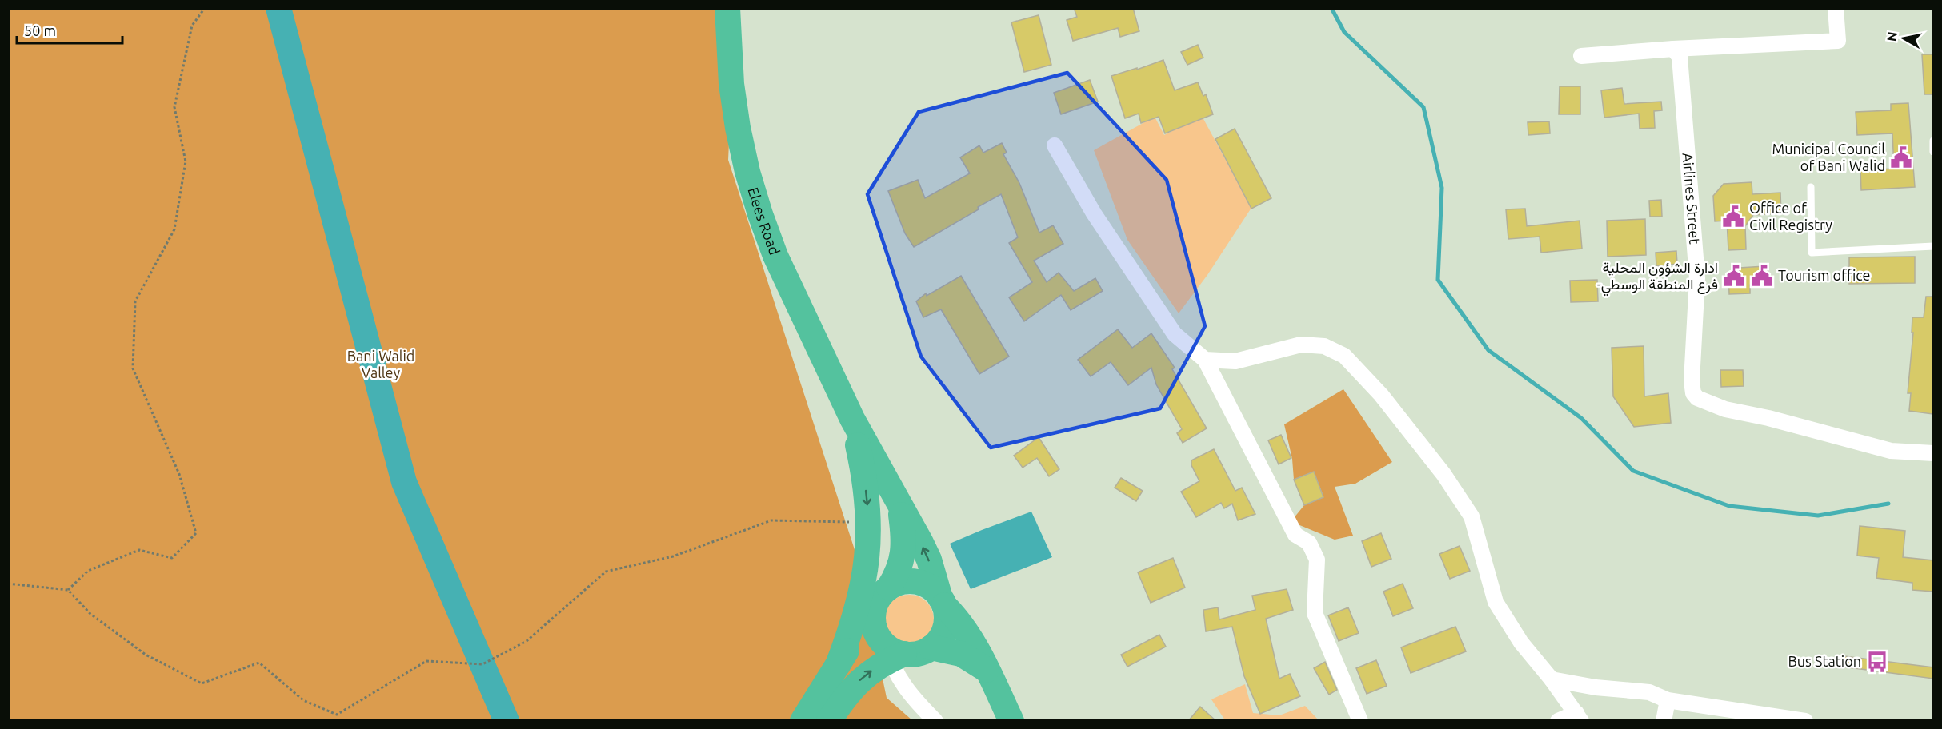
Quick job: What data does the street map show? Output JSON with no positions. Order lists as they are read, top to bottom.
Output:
{
  "streets": {
    "highway": ["Elees Road"],
    "street": ["Airlines Street"]
  },
  "parks": ["Bani Walid Valley"],
  "places": {
    "public building": [
      "Municipal Council of Bani Walid",
      "Office of Civil Registry",
      "ادارة الشؤون المحلية -فرع المنطقة الوسطي",
      "Tourism office"
    ],
    "bus stop": ["Bus Station"]
  },
  "scale_bar": "50 m",
  "north": "left"
}
